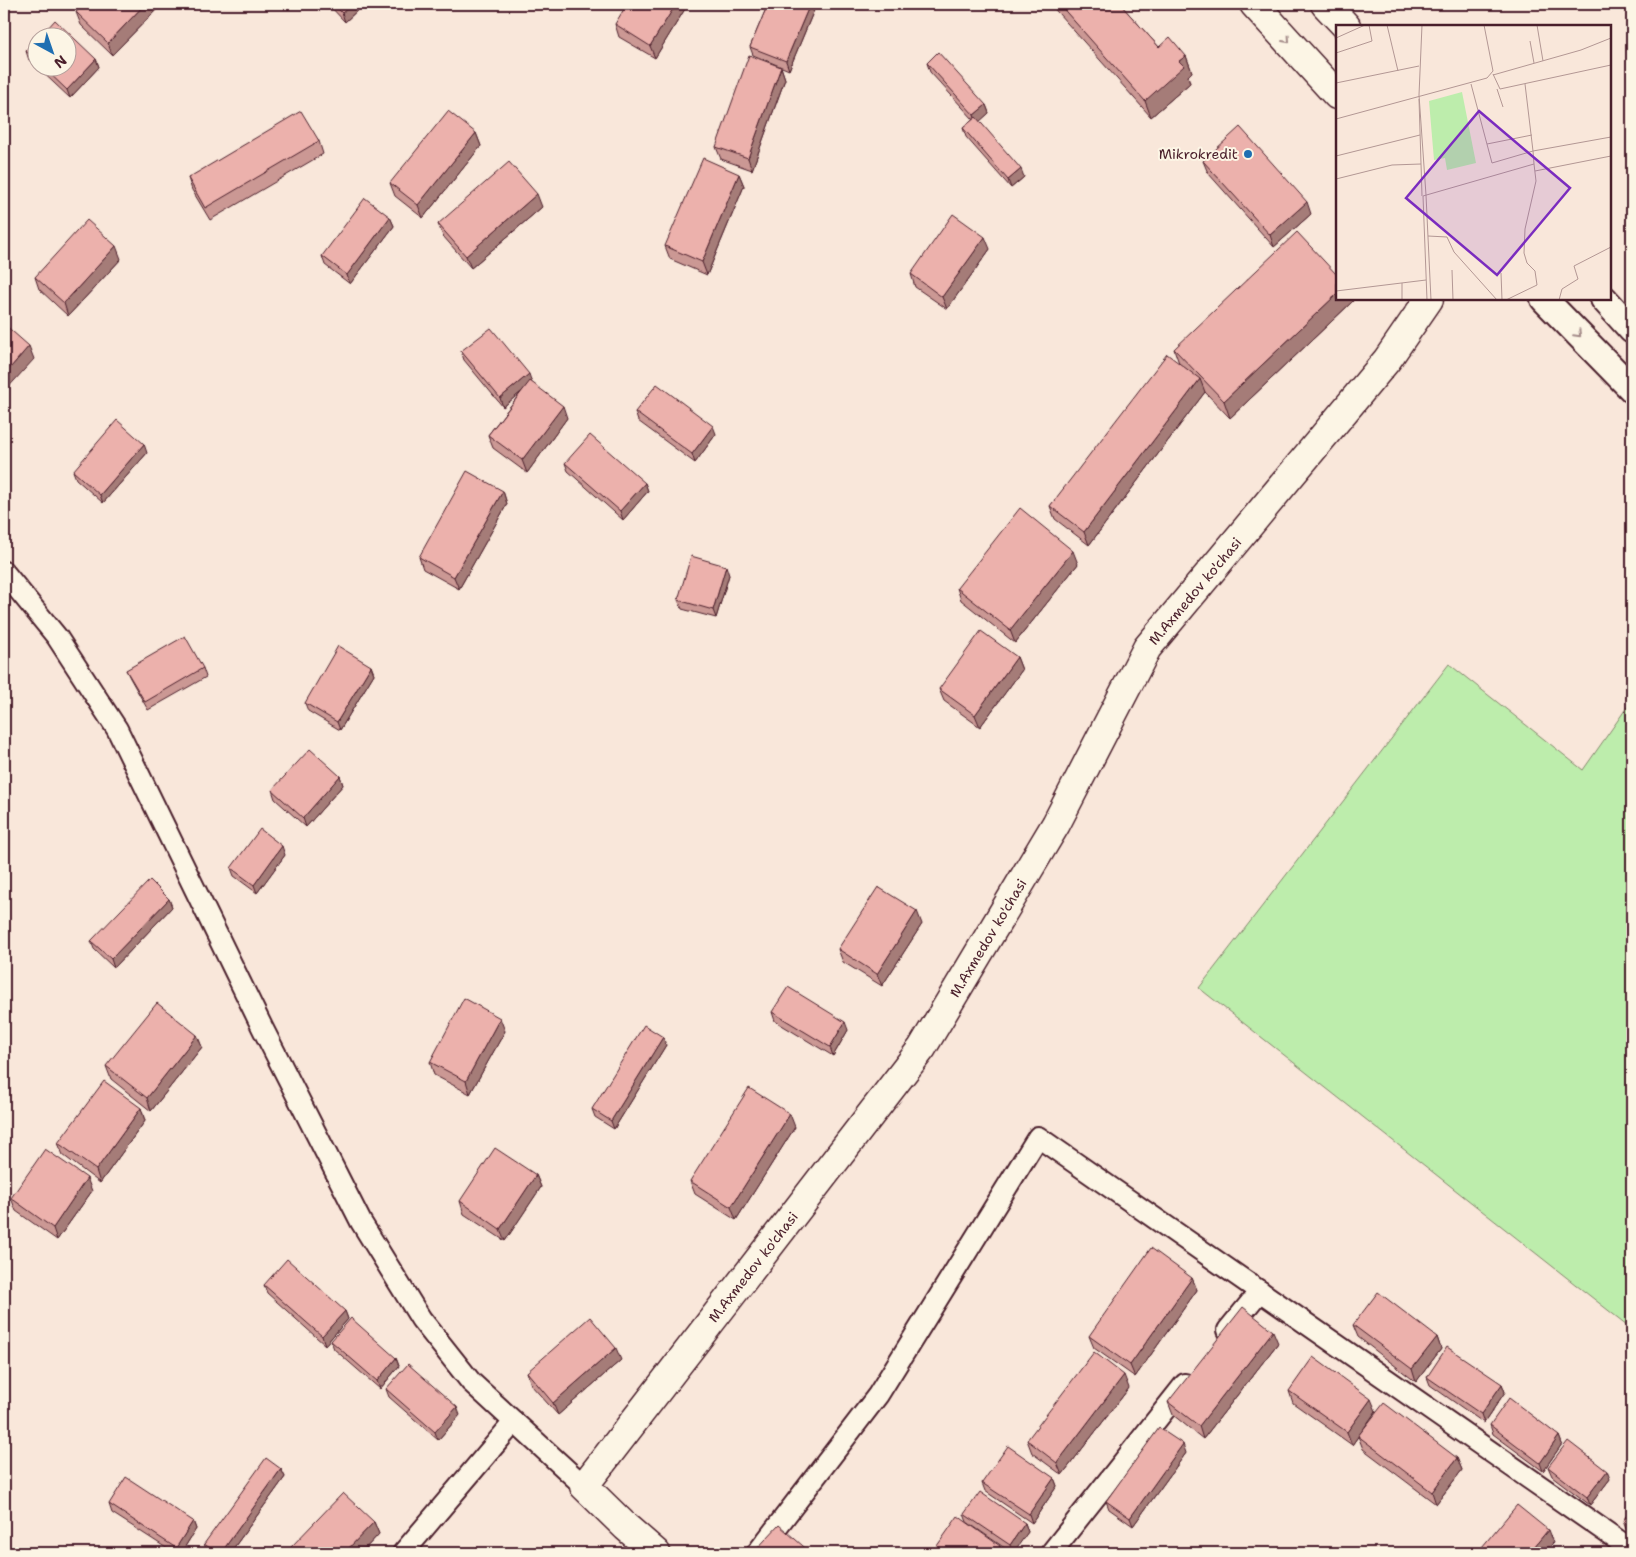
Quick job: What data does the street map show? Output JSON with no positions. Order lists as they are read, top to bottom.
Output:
{
  "streets": {
    "main road": ["M.Axmedov ko'chasi"]
  },
  "places": ["Mikrokredit"],
  "north": "bottom right"
}
